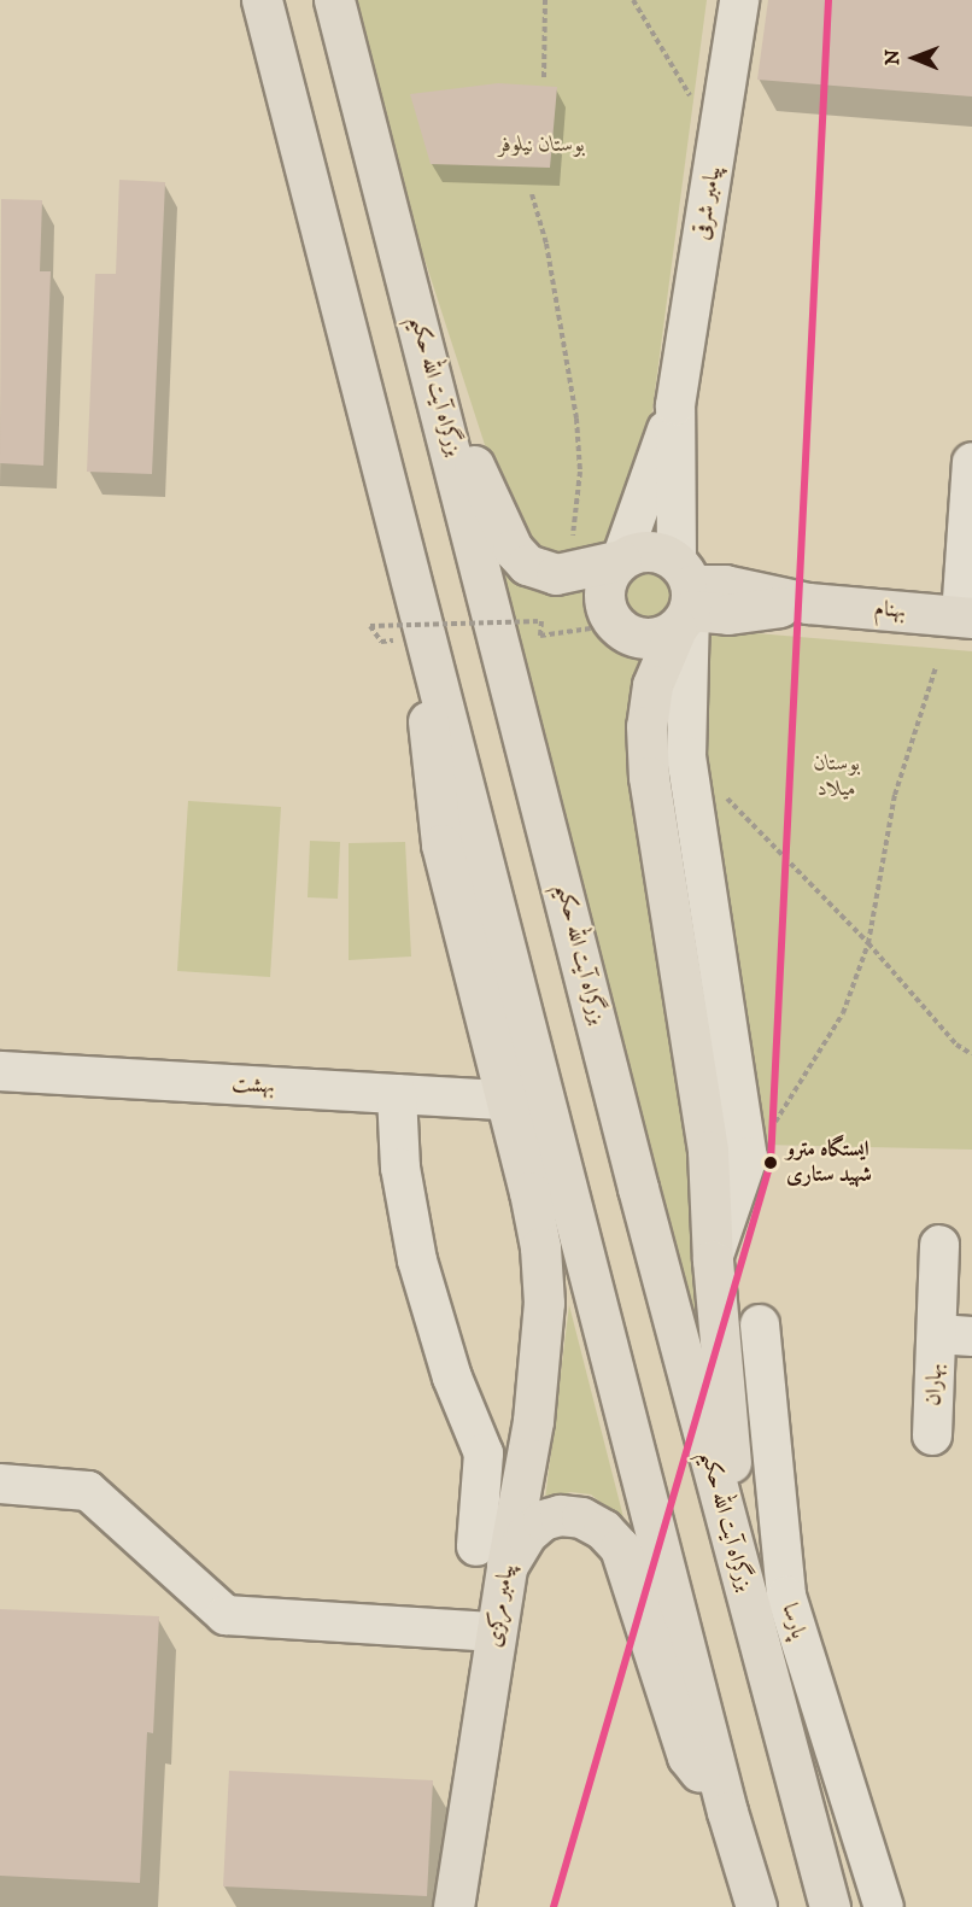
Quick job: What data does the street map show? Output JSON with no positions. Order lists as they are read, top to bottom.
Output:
{
  "streets": {
    "main road": ["بزرگراه آیت الله حکیم", "بهنام", "پیامبر مرکزی"],
    "street": [
      "پیامبر شرقی",
      "بهشت",
      "بهاران",
      "پارسا"
    ]
  },
  "crossings": [
    ["پیامبر شرقی", "بهنام"],
    ["بهشت", "پیامبر مرکزی"]
  ],
  "parks": ["بوستان نیلوفر", "بوستان میلاد"],
  "places": ["ایستگاه مترو شهید ستاری"],
  "north": "left"
}
